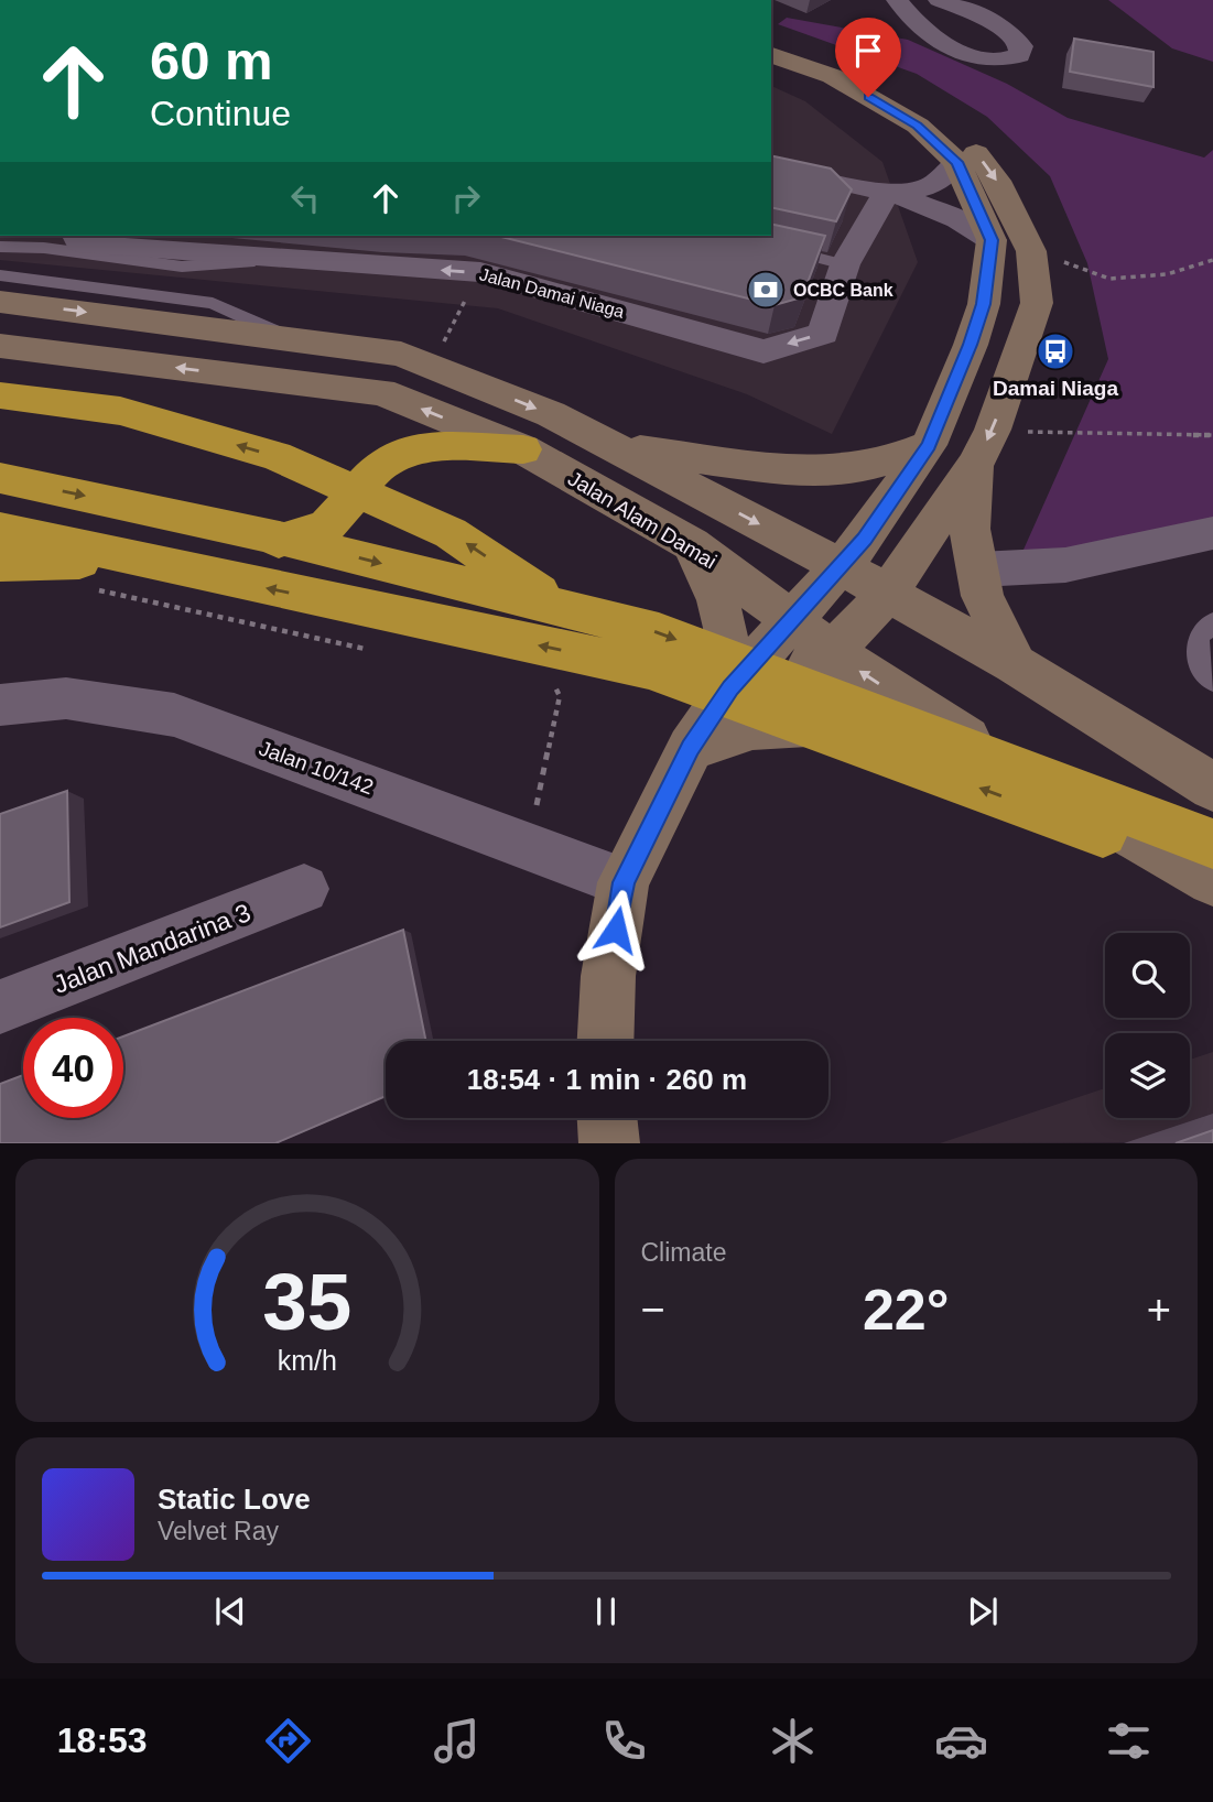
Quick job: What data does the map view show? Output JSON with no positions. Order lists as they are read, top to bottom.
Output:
{
  "streets": {
    "main road": ["Jalan Alam Damai"],
    "street": ["Jalan Damai Niaga", "Jalan 10/142", "Jalan Mandarina 3"]
  },
  "one_way": ["Jalan Damai Niaga"],
  "places": {
    "bank": ["OCBC Bank"],
    "bus stop": ["Damai Niaga"]
  },
  "page": {
    "turn": ["60 m", "Continue"],
    "limit": "40",
    "trip": "18:54 · 1 min · 260 m",
    "tile": "Climate",
    "heat": ["−", "22°", "+"],
    "song": ["Static Love", "Velvet Ray"],
    "tabs": "18:53",
    "gauge": ["35", "km/h"]
  }
}
